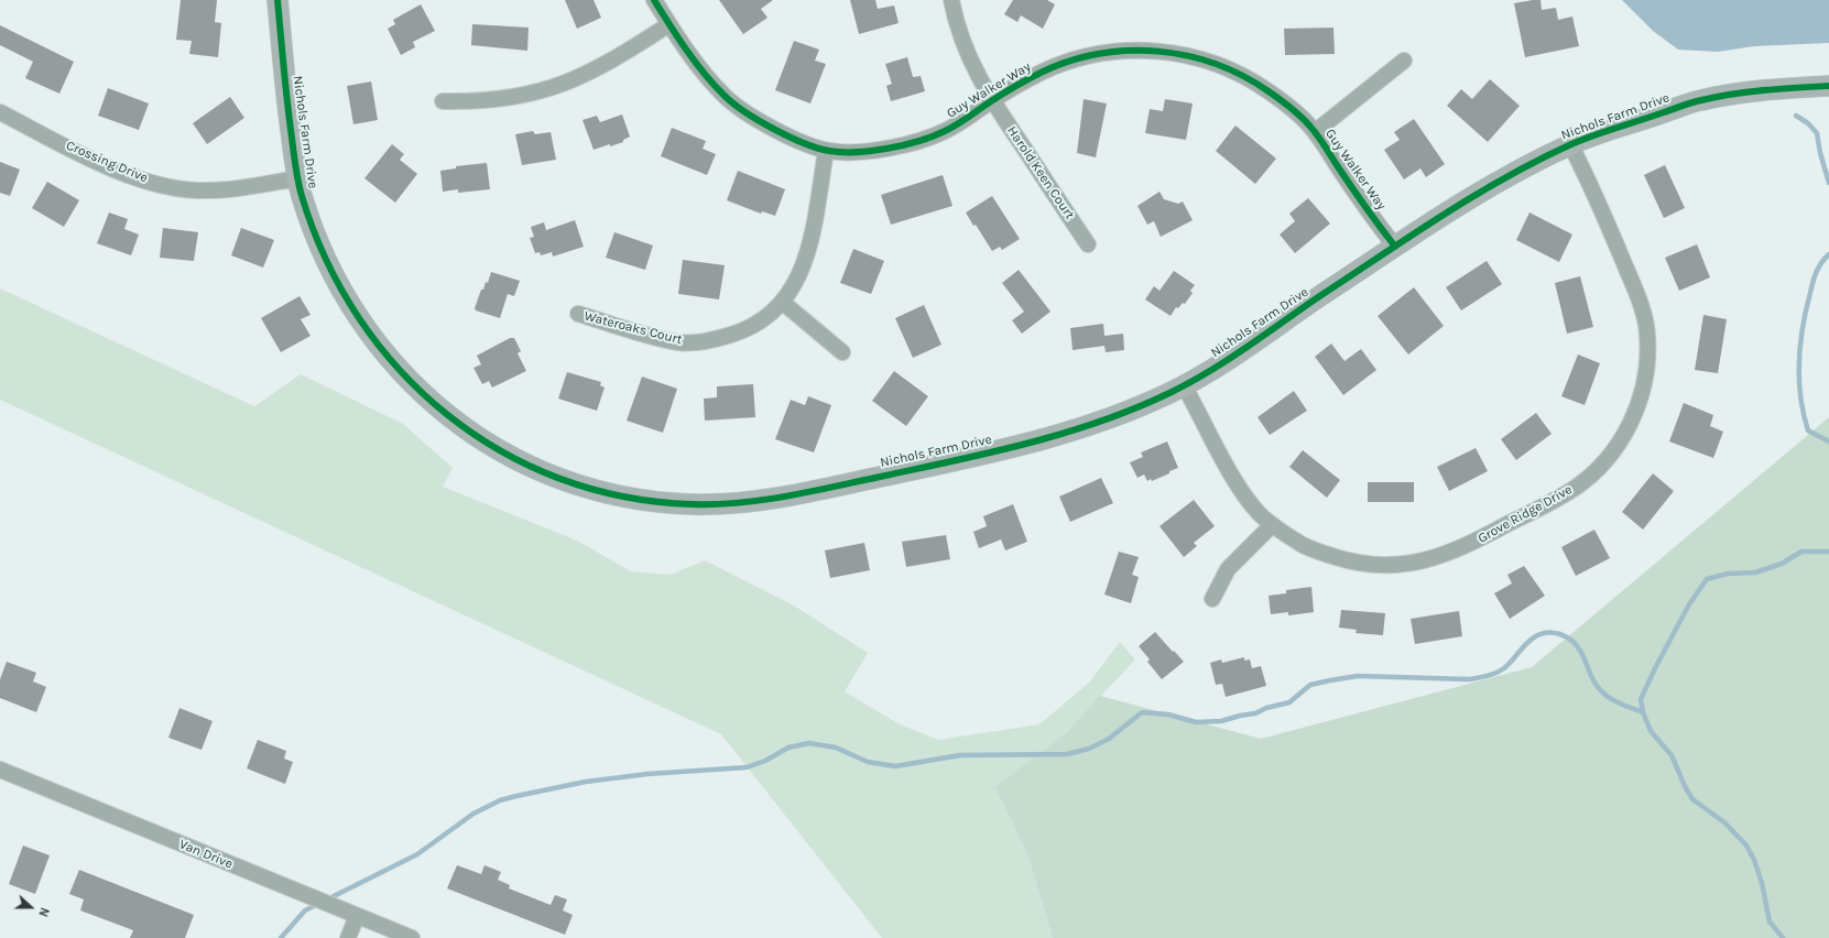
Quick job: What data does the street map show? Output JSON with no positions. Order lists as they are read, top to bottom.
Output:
{
  "streets": {
    "street": [
      "Guy Walker Way",
      "Nichols Farm Drive",
      "Crossing Drive",
      "Harold Keen Court",
      "Wateroaks Court",
      "Grove Ridge Drive",
      "Van Drive"
    ]
  },
  "crossings": [
    ["Guy Walker Way", "Nichols Farm Drive"],
    ["Guy Walker Way", "Harold Keen Court"],
    ["Guy Walker Way", "Wateroaks Court"],
    ["Nichols Farm Drive", "Crossing Drive"],
    ["Nichols Farm Drive", "Grove Ridge Drive"]
  ],
  "north": "right"
}
